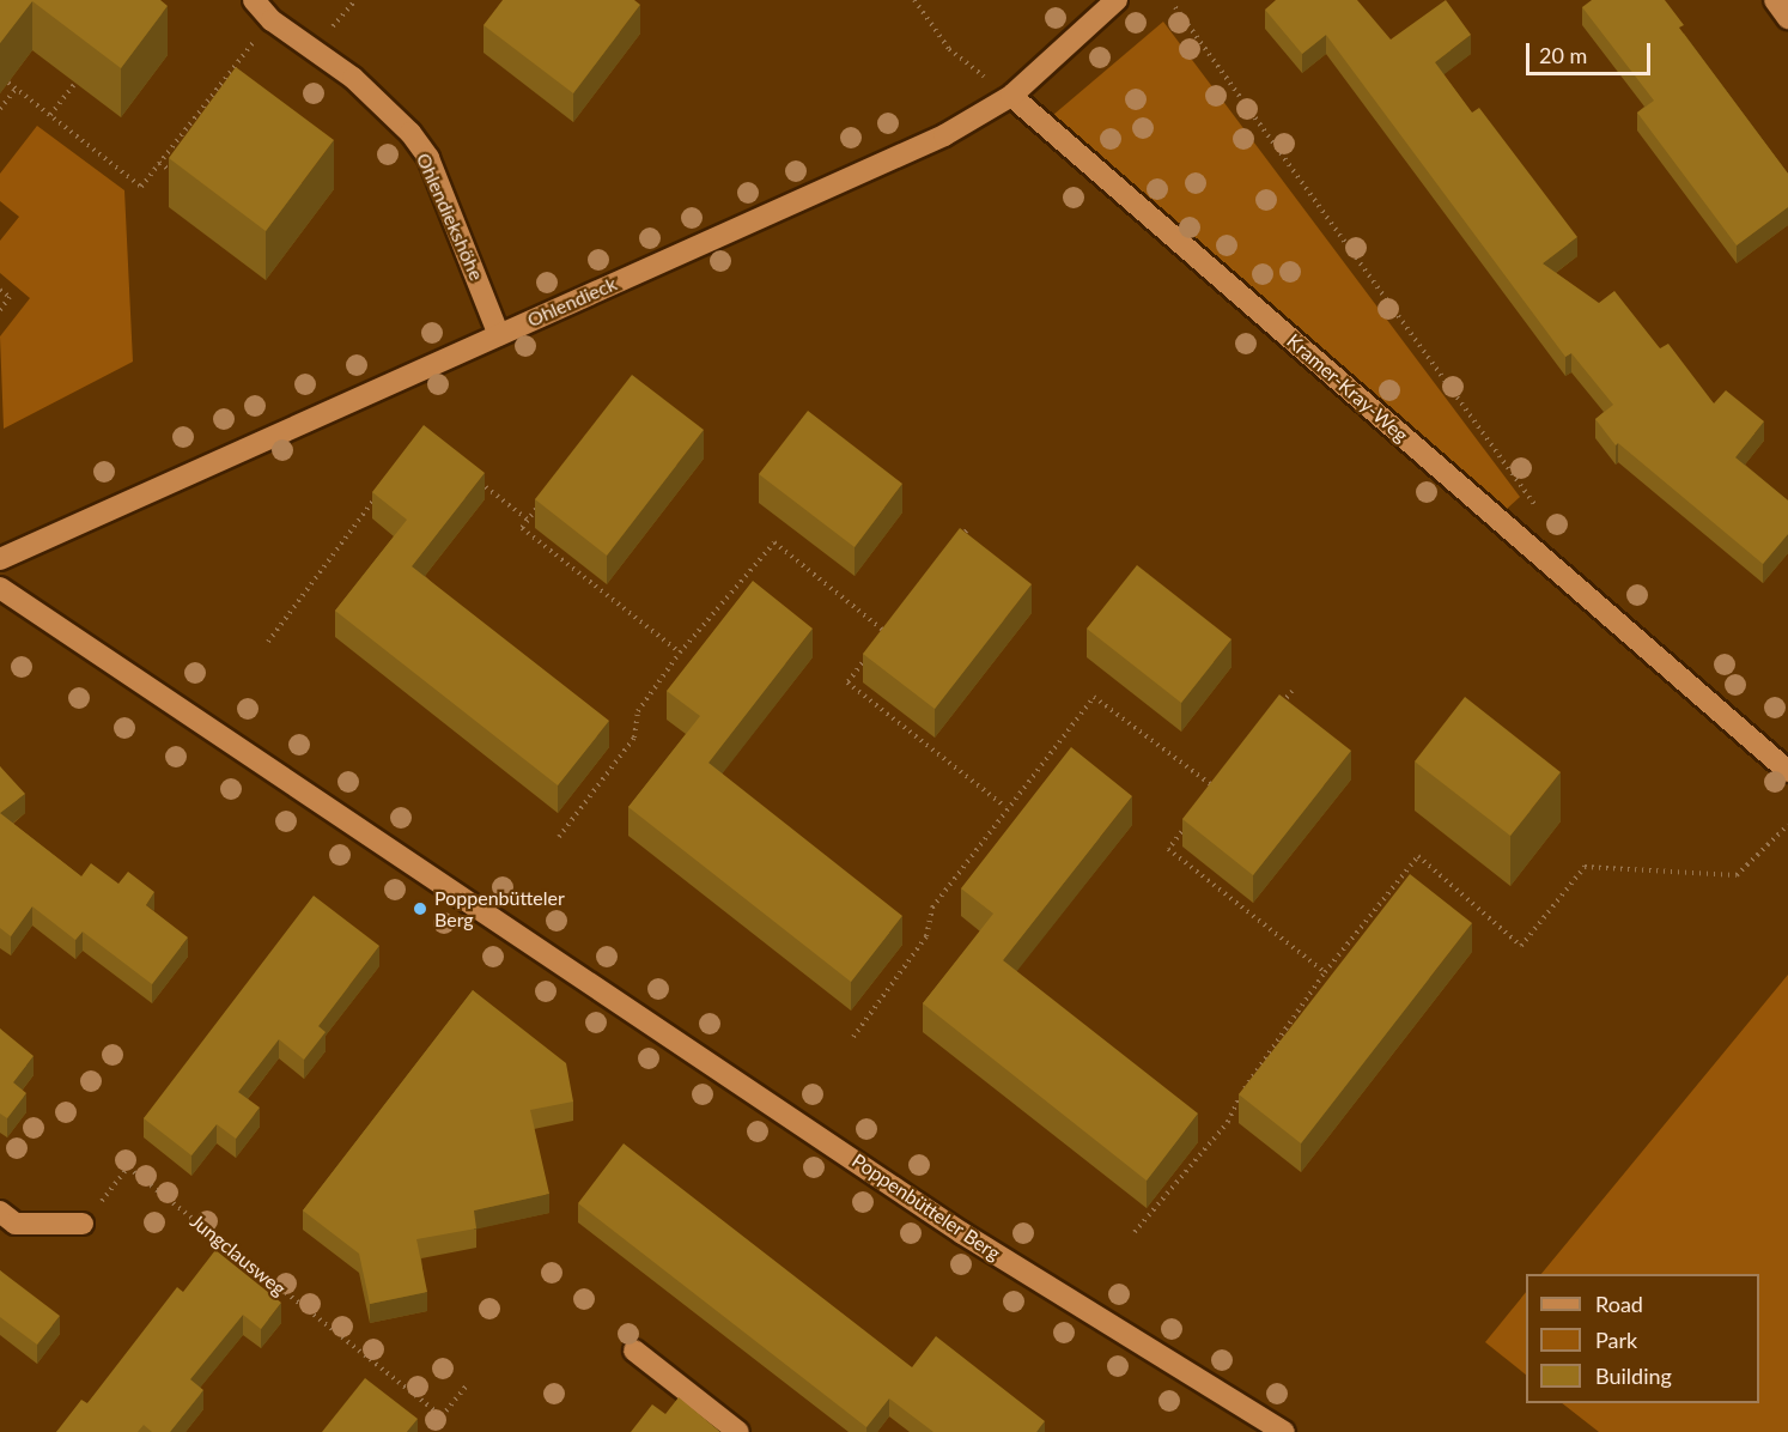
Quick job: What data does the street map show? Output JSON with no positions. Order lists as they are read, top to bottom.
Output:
{
  "streets": {
    "street": [
      "Ohlendiekshöhe",
      "Ohlendieck",
      "Kramer-Kray-Weg",
      "Poppenbütteler Berg"
    ],
    "path": ["Jungclausweg"]
  },
  "crossings": [
    ["Ohlendiekshöhe", "Ohlendieck"],
    ["Ohlendieck", "Kramer-Kray-Weg"]
  ],
  "places": ["Poppenbütteler Berg"],
  "legend": ["Road", "Park", "Building"],
  "scale_bar": "20 m"
}
